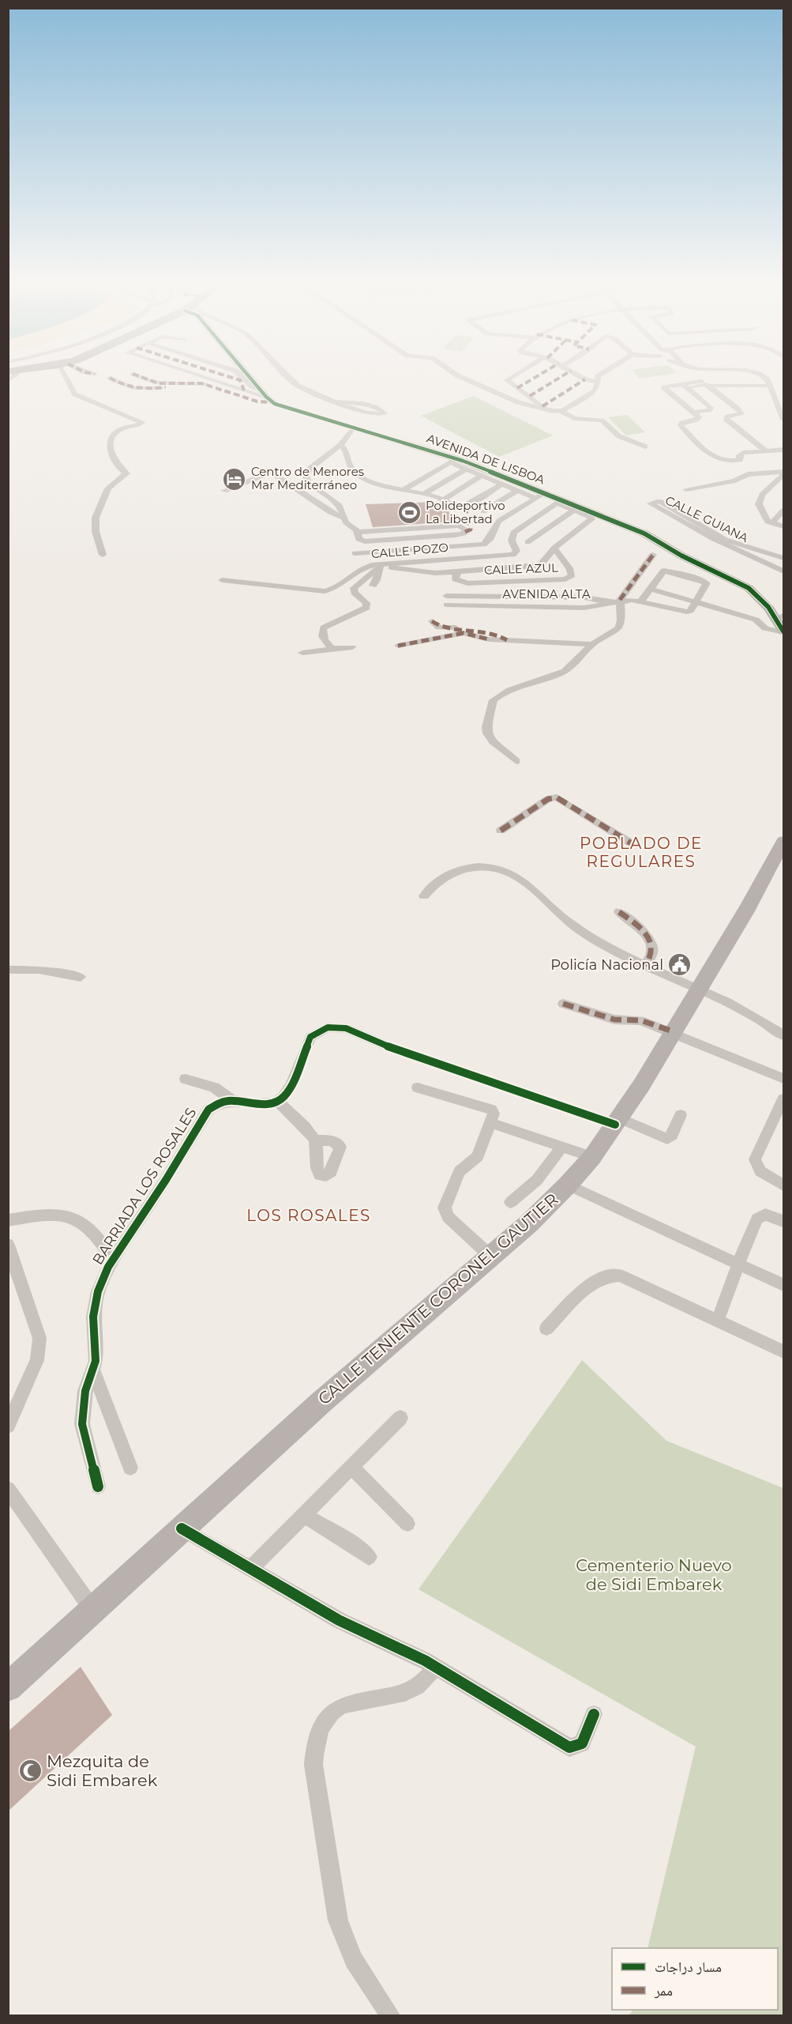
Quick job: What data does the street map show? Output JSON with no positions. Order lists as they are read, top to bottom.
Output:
{
  "streets": {
    "main road": ["CALLE TENIENTE CORONEL GAUTIER"],
    "street": [
      "AVENIDA DE LISBOA",
      "CALLE GUIANA",
      "CALLE POZO",
      "CALLE AZUL",
      "AVENIDA ALTA",
      "BARRIADA LOS ROSALES"
    ]
  },
  "crossings": [
    ["AVENIDA DE LISBOA", "CALLE POZO"]
  ],
  "districts": ["POBLADO DE REGULARES", "LOS ROSALES"],
  "parks": ["Cementerio Nuevo de Sidi Embarek"],
  "places": {
    "hotel": ["Centro de Menores Mar Mediterráneo"],
    "sports": ["Polideportivo La Libertad"],
    "public building": ["Policía Nacional"],
    "mosque": ["Mezquita de Sidi Embarek"]
  },
  "legend": ["مسار دراجات", "ممر"]
}
